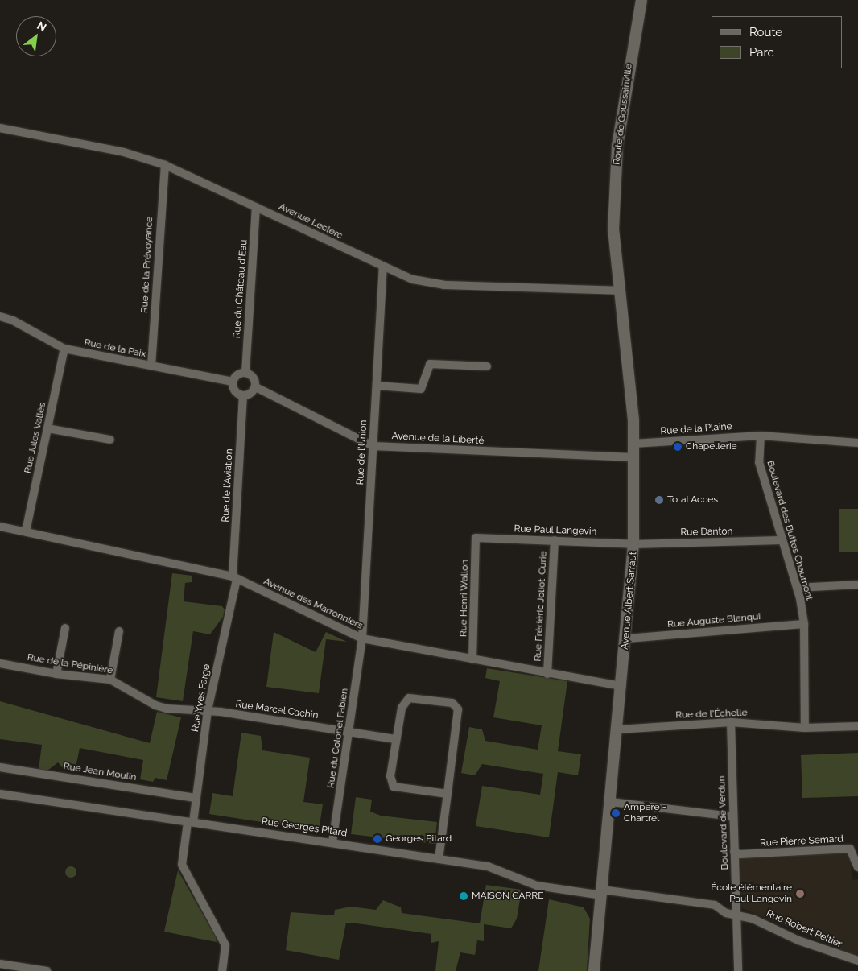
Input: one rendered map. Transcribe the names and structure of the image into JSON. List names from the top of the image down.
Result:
{
  "streets": {
    "street": [
      "Route de Goussainville",
      "Avenue Leclerc",
      "Rue de la Prévoyance",
      "Rue du Château d'Eau",
      "Rue de la Paix",
      "Rue de la Plaine",
      "Rue Jules Vallès",
      "Avenue de la Liberté",
      "Rue de l'Union",
      "Rue de l'Aviation",
      "Rue Paul Langevin",
      "Boulevard des Buttes Chaumont",
      "Rue Danton",
      "Rue Henri Wallon",
      "Avenue Albert Sarraut",
      "Avenue des Marronniers",
      "Rue Frédéric Joliot-Curie",
      "Rue Auguste Blanqui",
      "Rue de la Pépinière",
      "Rue Yves Farge",
      "Rue Marcel Cachin",
      "Rue de l'Échelle",
      "Rue du Colonel Fabien",
      "Rue Jean Moulin",
      "Boulevard de Verdun",
      "Rue Georges Pitard",
      "Rue Pierre Semard",
      "Rue Robert Peltier"
    ]
  },
  "crossings": [
    ["Route de Goussainville", "Avenue Albert Sarraut"],
    ["Avenue Leclerc", "Rue de la Prévoyance"],
    ["Avenue Leclerc", "Rue du Château d'Eau"],
    ["Avenue Leclerc", "Rue de l'Union"],
    ["Avenue Leclerc", "Avenue Albert Sarraut"],
    ["Rue de la Prévoyance", "Rue de la Paix"],
    ["Rue du Château d'Eau", "Rue de la Paix"],
    ["Rue du Château d'Eau", "Avenue de la Liberté"],
    ["Rue du Château d'Eau", "Rue de l'Aviation"],
    ["Rue de la Paix", "Rue Jules Vallès"],
    ["Rue de la Paix", "Avenue de la Liberté"],
    ["Rue de la Paix", "Rue de l'Aviation"],
    ["Rue de la Plaine", "Boulevard des Buttes Chaumont"],
    ["Rue de la Plaine", "Avenue Albert Sarraut"],
    ["Rue Jules Vallès", "Avenue des Marronniers"],
    ["Avenue de la Liberté", "Rue de l'Union"],
    ["Avenue de la Liberté", "Rue de l'Aviation"],
    ["Avenue de la Liberté", "Avenue Albert Sarraut"],
    ["Rue de l'Union", "Avenue des Marronniers"],
    ["Rue de l'Union", "Rue du Colonel Fabien"],
    ["Rue de l'Aviation", "Avenue des Marronniers"],
    ["Rue de l'Aviation", "Rue Yves Farge"],
    ["Rue Paul Langevin", "Rue Danton"],
    ["Rue Paul Langevin", "Rue Henri Wallon"],
    ["Rue Paul Langevin", "Avenue Albert Sarraut"],
    ["Rue Paul Langevin", "Rue Frédéric Joliot-Curie"],
    ["Boulevard des Buttes Chaumont", "Rue Danton"],
    ["Boulevard des Buttes Chaumont", "Rue Auguste Blanqui"],
    ["Boulevard des Buttes Chaumont", "Rue de l'Échelle"],
    ["Rue Danton", "Avenue Albert Sarraut"],
    ["Rue Henri Wallon", "Avenue des Marronniers"],
    ["Avenue Albert Sarraut", "Avenue des Marronniers"],
    ["Avenue Albert Sarraut", "Rue Auguste Blanqui"],
    ["Avenue Albert Sarraut", "Rue de l'Échelle"],
    ["Avenue Albert Sarraut", "Rue Georges Pitard"],
    ["Avenue Albert Sarraut", "Rue Robert Peltier"],
    ["Avenue des Marronniers", "Rue Frédéric Joliot-Curie"],
    ["Avenue des Marronniers", "Rue Yves Farge"],
    ["Avenue des Marronniers", "Rue du Colonel Fabien"],
    ["Rue de la Pépinière", "Rue Marcel Cachin"],
    ["Rue Yves Farge", "Rue Marcel Cachin"],
    ["Rue Yves Farge", "Rue Jean Moulin"],
    ["Rue Yves Farge", "Rue Georges Pitard"],
    ["Rue Marcel Cachin", "Rue du Colonel Fabien"],
    ["Rue de l'Échelle", "Boulevard de Verdun"],
    ["Rue du Colonel Fabien", "Rue Georges Pitard"],
    ["Boulevard de Verdun", "Rue Pierre Semard"],
    ["Boulevard de Verdun", "Rue Robert Peltier"],
    ["Rue Georges Pitard", "Rue Robert Peltier"]
  ],
  "places": [
    "Chapellerie",
    "Total Acces",
    "Ampère - Chartrel",
    "Georges Pitard",
    "École élémentaire Paul Langevin",
    "MAISON CARRE"
  ],
  "legend": ["Route", "Parc"],
  "north": "top right"
}
